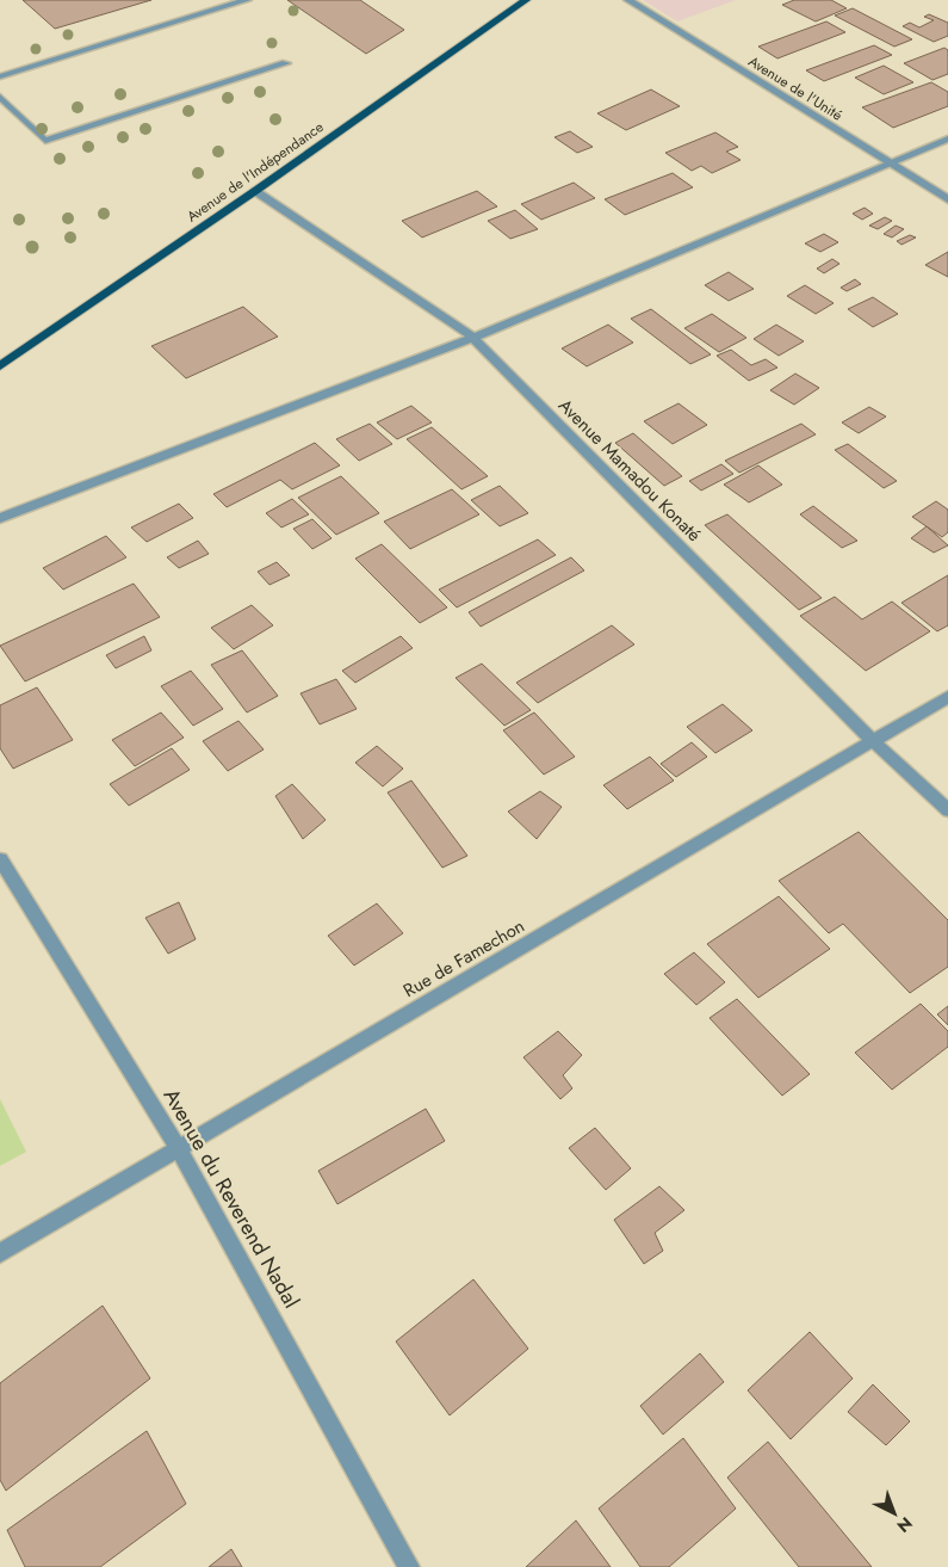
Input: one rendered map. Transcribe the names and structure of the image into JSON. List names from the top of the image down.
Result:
{
  "streets": {
    "highway": ["Avenue de l'Indépendance"],
    "street": [
      "Avenue de l'Unité",
      "Avenue Mamadou Konaté",
      "Rue de Famechon",
      "Avenue du Reverend Nadal"
    ]
  },
  "crossings": [
    ["Avenue de l'Indépendance", "Avenue Mamadou Konaté"],
    ["Avenue Mamadou Konaté", "Rue de Famechon"],
    ["Rue de Famechon", "Avenue du Reverend Nadal"]
  ],
  "north": "bottom right"
}
